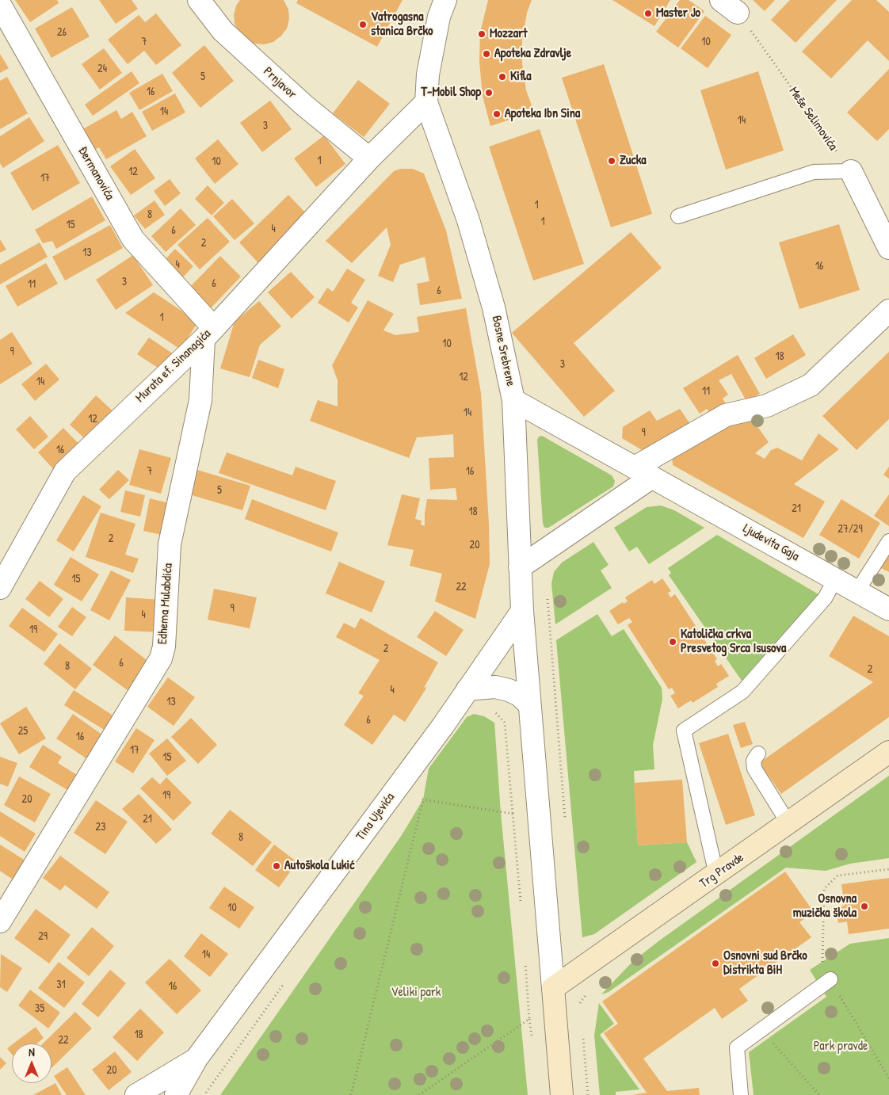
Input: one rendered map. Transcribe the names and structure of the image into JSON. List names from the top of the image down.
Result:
{
  "streets": {
    "main road": ["Trg Pravde"],
    "street": [
      "Prnjavor",
      "Đermanovića",
      "Bosne Srebrene",
      "Murata ef. Sinanagića",
      "Ljudevita Gaja",
      "Edhema Mulabdića",
      "Tina Ujevića"
    ],
    "path": ["Meše Selimovića"]
  },
  "crossings": [
    ["Prnjavor", "Murata ef. Sinanagića"],
    ["Đermanovića", "Murata ef. Sinanagića"],
    ["Đermanovića", "Edhema Mulabdića"],
    ["Bosne Srebrene", "Ljudevita Gaja"],
    ["Bosne Srebrene", "Tina Ujevića"],
    ["Murata ef. Sinanagića", "Edhema Mulabdića"]
  ],
  "parks": ["Veliki park", "Park pravde"],
  "places": [
    "Master Jo",
    "Vatrogasna stanica Brčko",
    "Mozzart",
    "Apoteka Zdravlje",
    "Kifla",
    "T-Mobil Shop",
    "Apoteka Ibn Sina",
    "Zucka",
    "Katolička crkva Presvetog Srca Isusova",
    "Autoškola Lukić",
    "Osnovna muzička škola",
    "Osnovni sud Brčko Distrikta BiH"
  ],
  "house_numbers": [
    "26",
    "7",
    "10",
    "24",
    "5",
    "16",
    "14",
    "14",
    "3",
    "1",
    "10",
    "12",
    "17",
    "1",
    "8",
    "1",
    "15",
    "4",
    "6",
    "2",
    "13",
    "4",
    "16",
    "3",
    "6",
    "11",
    "6",
    "1",
    "10",
    "9",
    "18",
    "3",
    "12",
    "14",
    "11",
    "14",
    "12",
    "9",
    "16",
    "7",
    "16",
    "5",
    "21",
    "18",
    "27/29",
    "2",
    "20",
    "15",
    "22",
    "9",
    "4",
    "19",
    "2",
    "6",
    "8",
    "2",
    "4",
    "13",
    "6",
    "25",
    "16",
    "17",
    "15",
    "19",
    "20",
    "21",
    "23",
    "8",
    "10",
    "29",
    "14",
    "31",
    "16",
    "35",
    "18",
    "22",
    "20"
  ],
  "north": "top"
}
